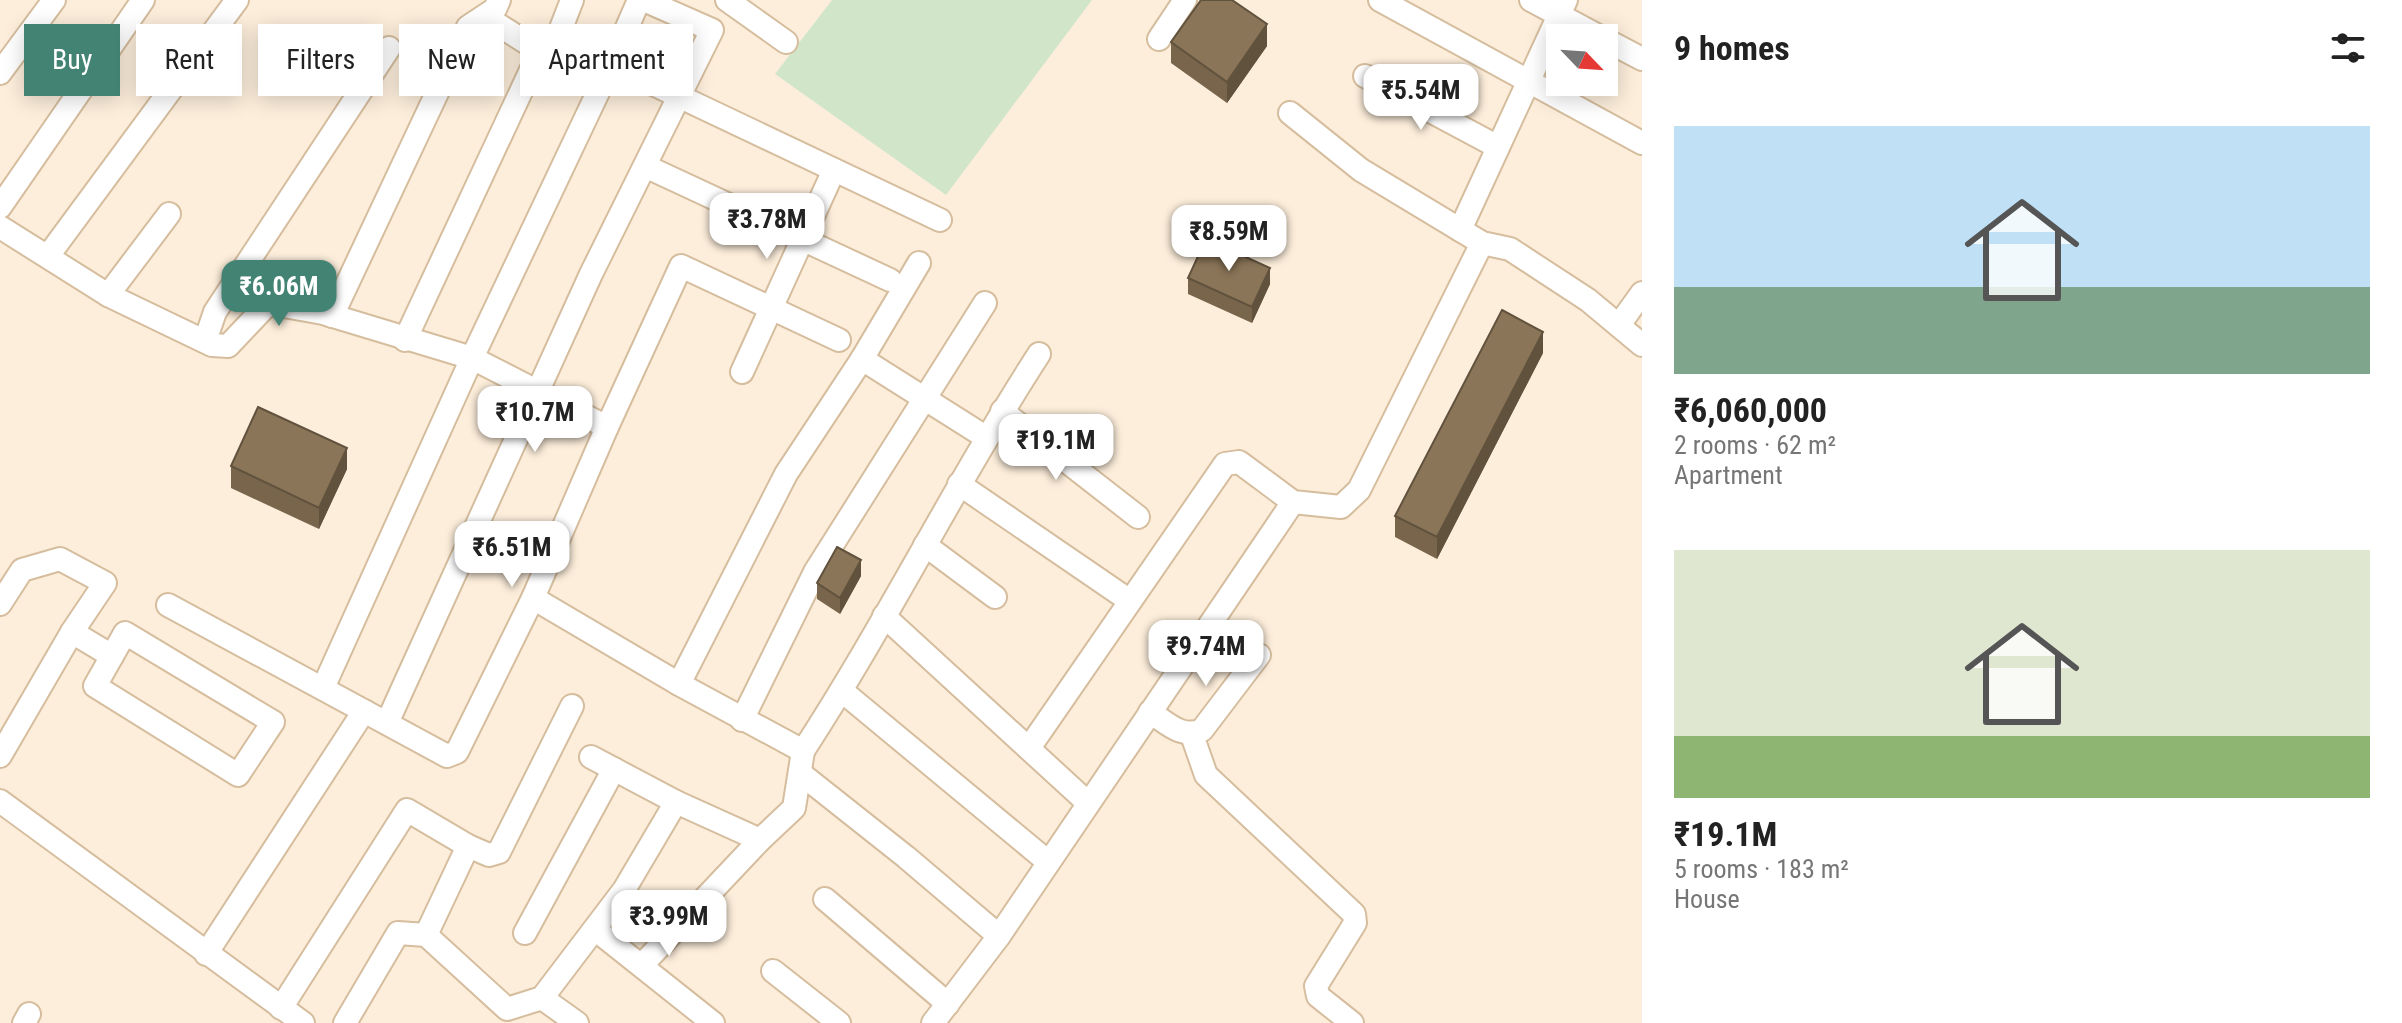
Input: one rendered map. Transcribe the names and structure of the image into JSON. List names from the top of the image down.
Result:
{
  "north": "bottom right",
  "page": {
    "heading": "9 homes",
    "chip": [
      "Buy",
      "Rent",
      "Filters",
      "New",
      "Apartment"
    ],
    "price": [
      "₹5.54M",
      "₹3.78M",
      "₹8.59M",
      "₹6.06M",
      "₹10.7M",
      "₹19.1M",
      "₹6.51M",
      "₹9.74M",
      "₹3.99M"
    ],
    "list": [
      {
        "name": "₹6,060,000",
        "note": "2 rooms · 62 m² · Apartment"
      },
      {
        "name": "₹19.1M",
        "note": "5 rooms · 183 m² · House"
      }
    ]
  }
}
